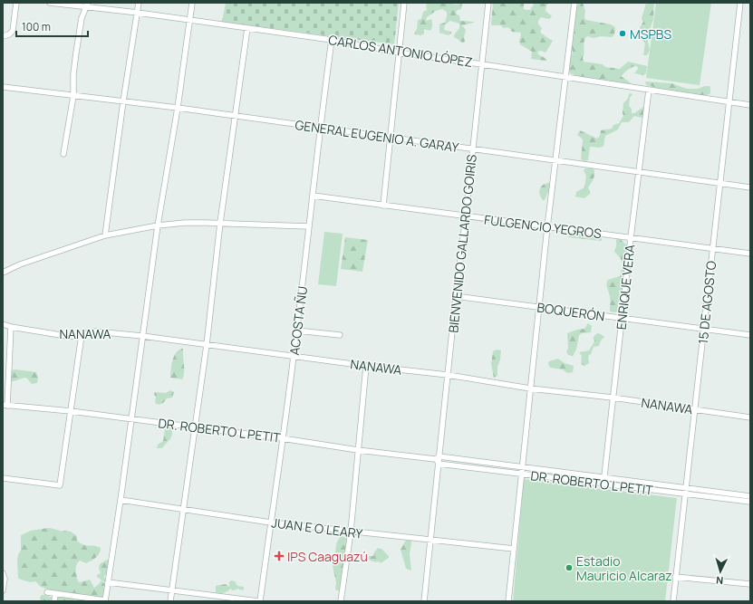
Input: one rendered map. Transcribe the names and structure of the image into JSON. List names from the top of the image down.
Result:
{
  "streets": {
    "street": [
      "CARLOS ANTONIO LÓPEZ",
      "GENERAL EUGENIO A. GARAY",
      "FULGENCIO YEGROS",
      "BIENVENIDO GALLARDO GOIRIS",
      "ENRIQUE VERA",
      "15 DE AGOSTO",
      "BOQUERÓN",
      "ACOSTA ÑU",
      "NANAWA",
      "DR. ROBERTO L PETIT",
      "JUAN E O LEARY"
    ]
  },
  "crossings": [
    ["CARLOS ANTONIO LÓPEZ", "BIENVENIDO GALLARDO GOIRIS"],
    ["CARLOS ANTONIO LÓPEZ", "ENRIQUE VERA"],
    ["CARLOS ANTONIO LÓPEZ", "15 DE AGOSTO"],
    ["CARLOS ANTONIO LÓPEZ", "ACOSTA ÑU"],
    ["GENERAL EUGENIO A. GARAY", "BIENVENIDO GALLARDO GOIRIS"],
    ["GENERAL EUGENIO A. GARAY", "ENRIQUE VERA"],
    ["GENERAL EUGENIO A. GARAY", "15 DE AGOSTO"],
    ["GENERAL EUGENIO A. GARAY", "ACOSTA ÑU"],
    ["FULGENCIO YEGROS", "BIENVENIDO GALLARDO GOIRIS"],
    ["FULGENCIO YEGROS", "ENRIQUE VERA"],
    ["FULGENCIO YEGROS", "15 DE AGOSTO"],
    ["FULGENCIO YEGROS", "ACOSTA ÑU"],
    ["BIENVENIDO GALLARDO GOIRIS", "BOQUERÓN"],
    ["BIENVENIDO GALLARDO GOIRIS", "NANAWA"],
    ["BIENVENIDO GALLARDO GOIRIS", "DR. ROBERTO L PETIT"],
    ["BIENVENIDO GALLARDO GOIRIS", "JUAN E O LEARY"],
    ["ENRIQUE VERA", "BOQUERÓN"],
    ["ENRIQUE VERA", "NANAWA"],
    ["ENRIQUE VERA", "DR. ROBERTO L PETIT"],
    ["15 DE AGOSTO", "BOQUERÓN"],
    ["15 DE AGOSTO", "NANAWA"],
    ["15 DE AGOSTO", "DR. ROBERTO L PETIT"],
    ["ACOSTA ÑU", "NANAWA"],
    ["ACOSTA ÑU", "DR. ROBERTO L PETIT"],
    ["ACOSTA ÑU", "JUAN E O LEARY"]
  ],
  "places": {
    "other": ["MSPBS", "Estadio Mauricio Alcaraz"],
    "health": ["IPS Caaguazú"]
  },
  "scale_bar": "100 m",
  "north": "bottom"
}
